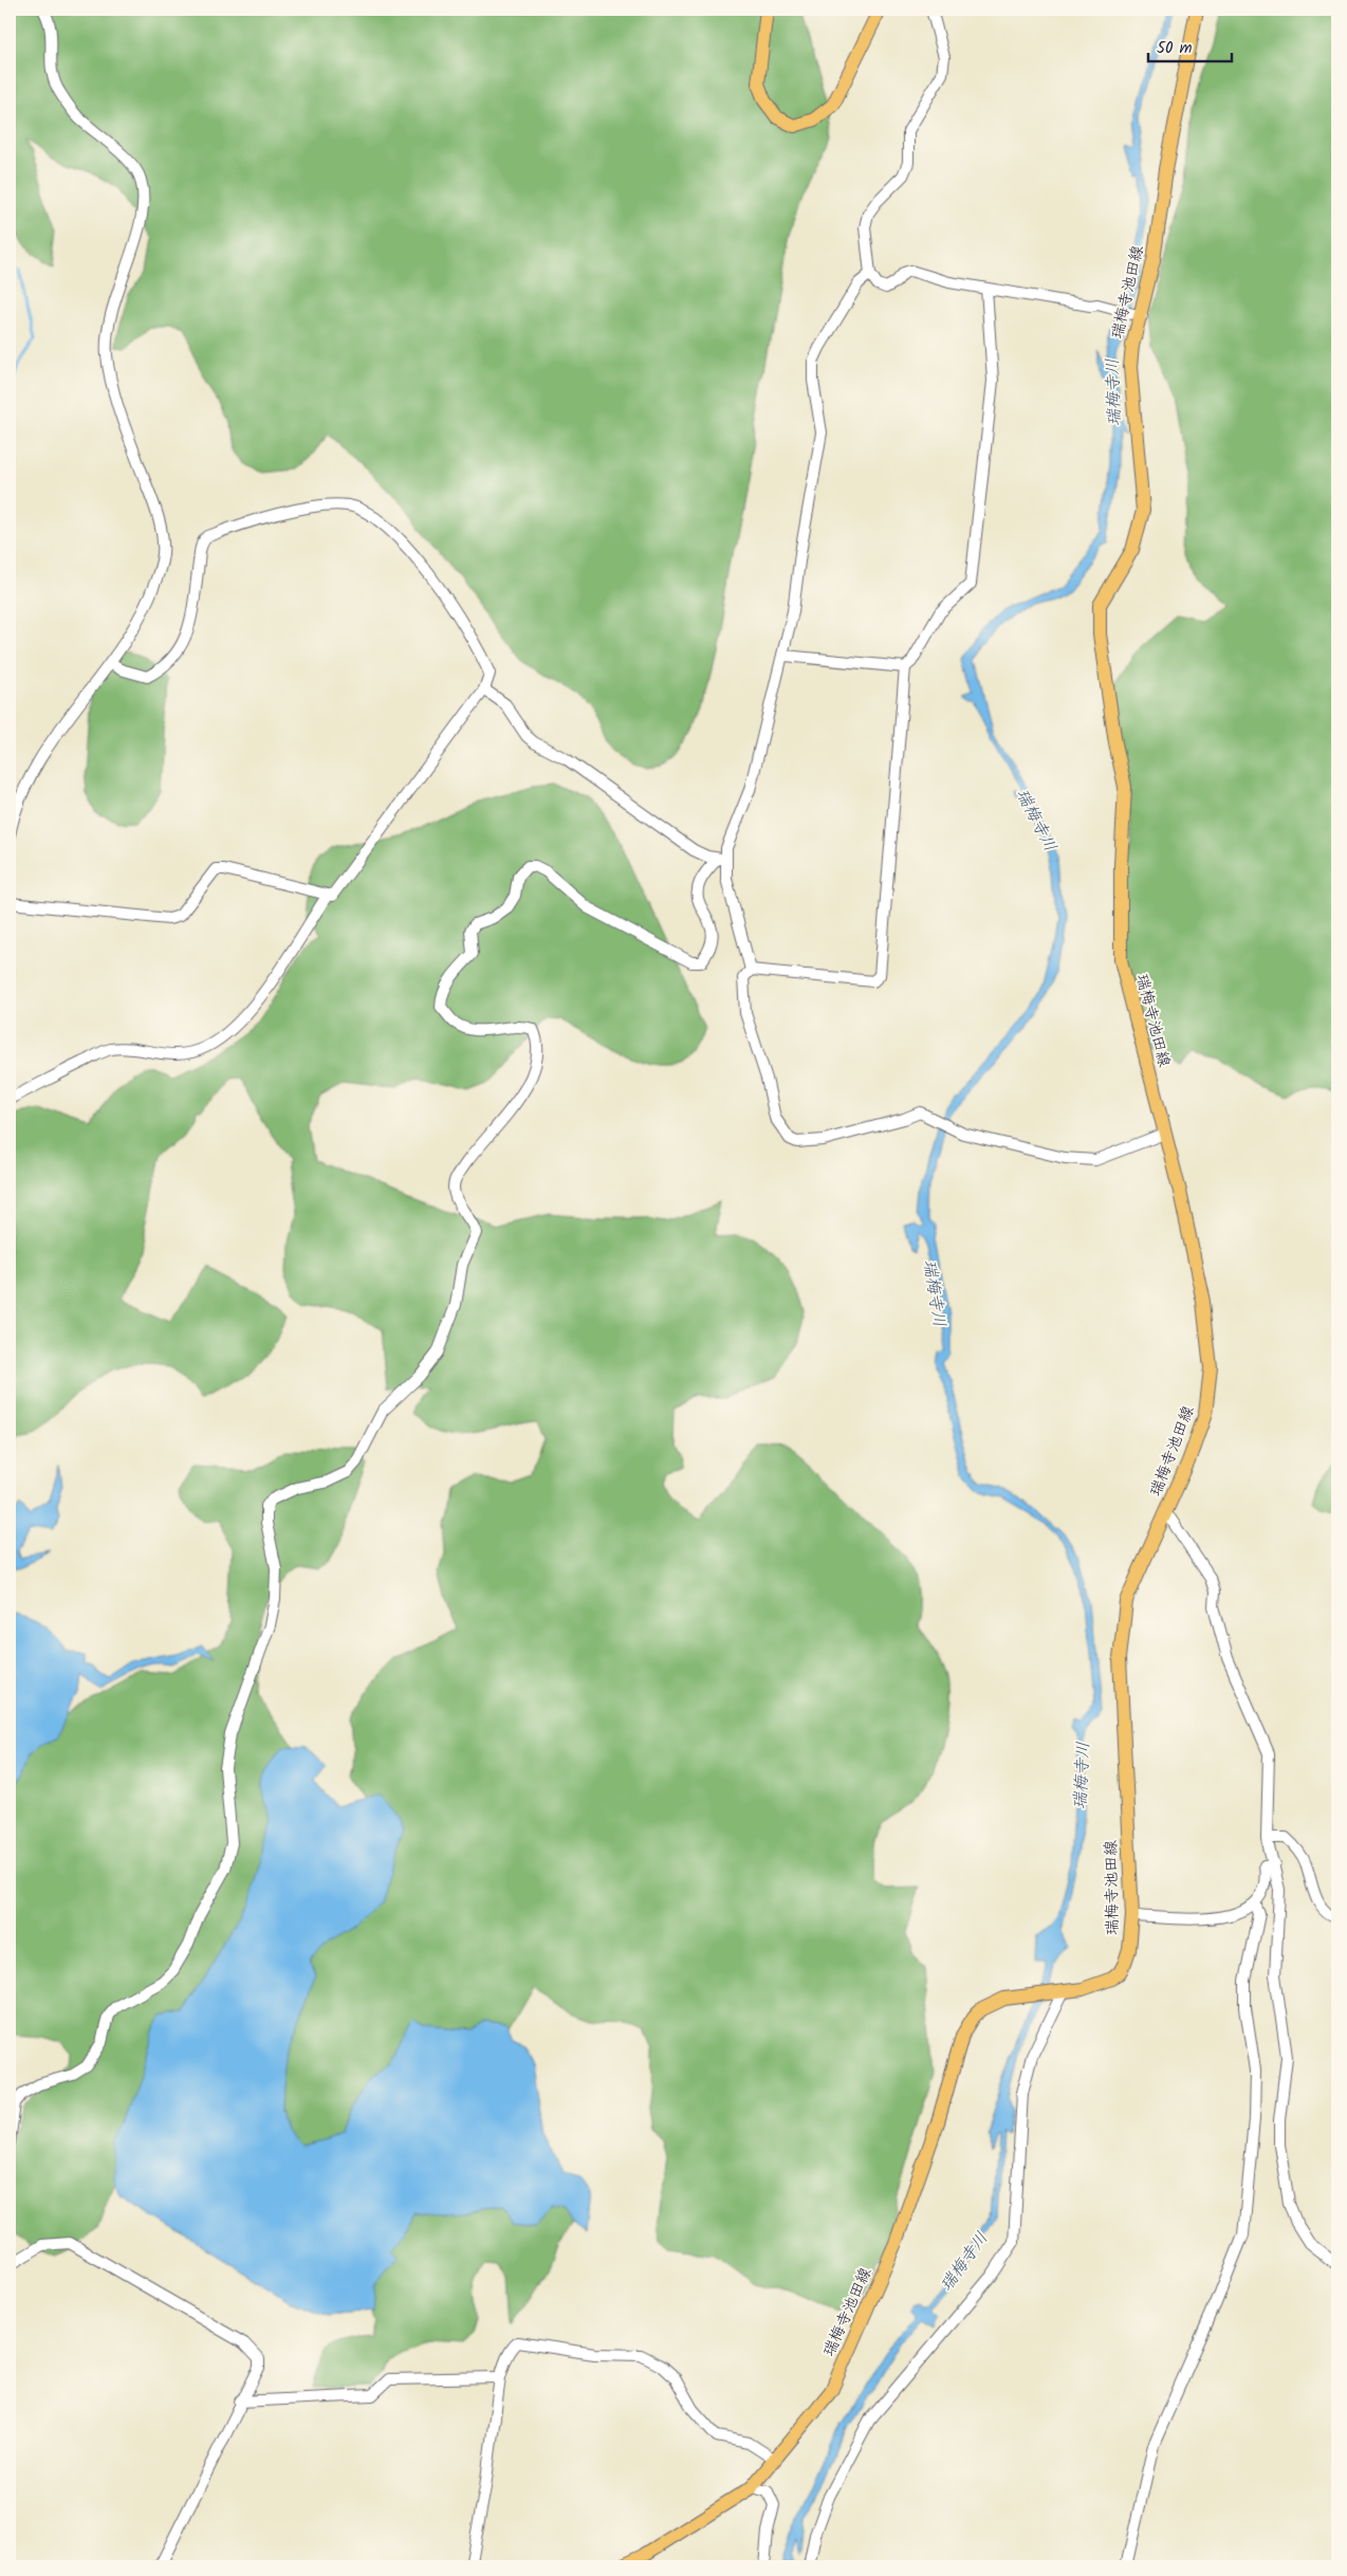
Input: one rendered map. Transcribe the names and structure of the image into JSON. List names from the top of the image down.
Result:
{
  "streets": {
    "main road": ["瑞梅寺池田線"]
  },
  "water": ["瑞梅寺川"],
  "scale_bar": "50 m"
}
